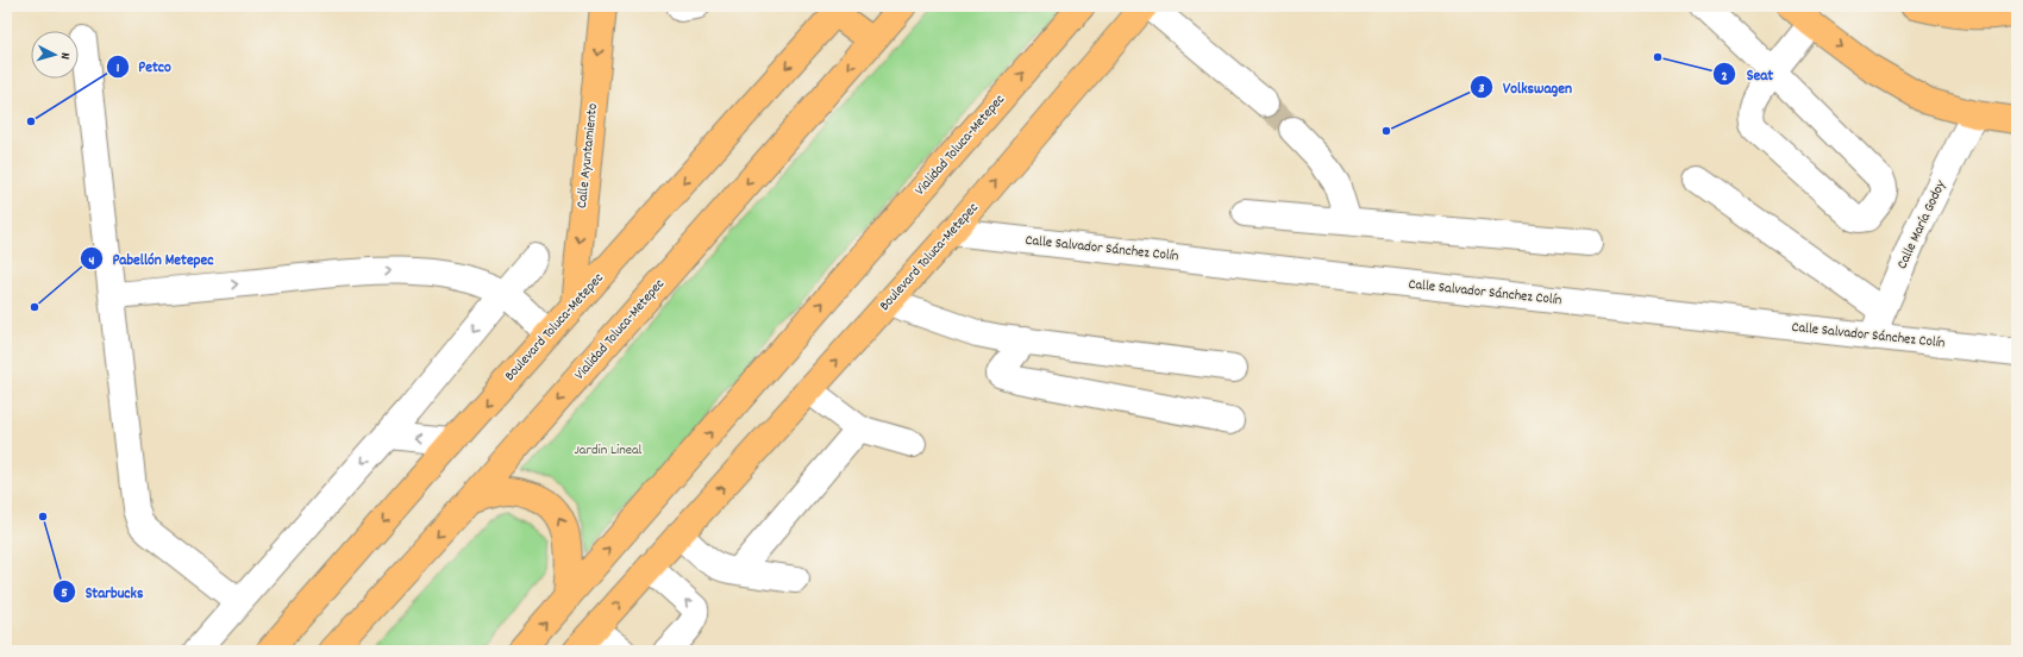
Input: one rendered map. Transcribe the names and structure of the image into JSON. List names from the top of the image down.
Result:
{
  "streets": {
    "main road": ["Vialidad Toluca-Metepec", "Calle Ayuntamiento", "Boulevard Toluca-Metepec"],
    "street": ["Calle María Godoy", "Calle Salvador Sánchez Colín"]
  },
  "crossings": [
    ["Calle Ayuntamiento", "Boulevard Toluca-Metepec"],
    ["Calle María Godoy", "Calle Salvador Sánchez Colín"],
    ["Calle Salvador Sánchez Colín", "Boulevard Toluca-Metepec"]
  ],
  "one_way": ["Calle Ayuntamiento"],
  "parks": ["Jardin Lineal"],
  "places": [
    "Seat",
    "Petco",
    "Volkswagen",
    "Pabellón Metepec",
    "Starbucks"
  ],
  "north": "right"
}
